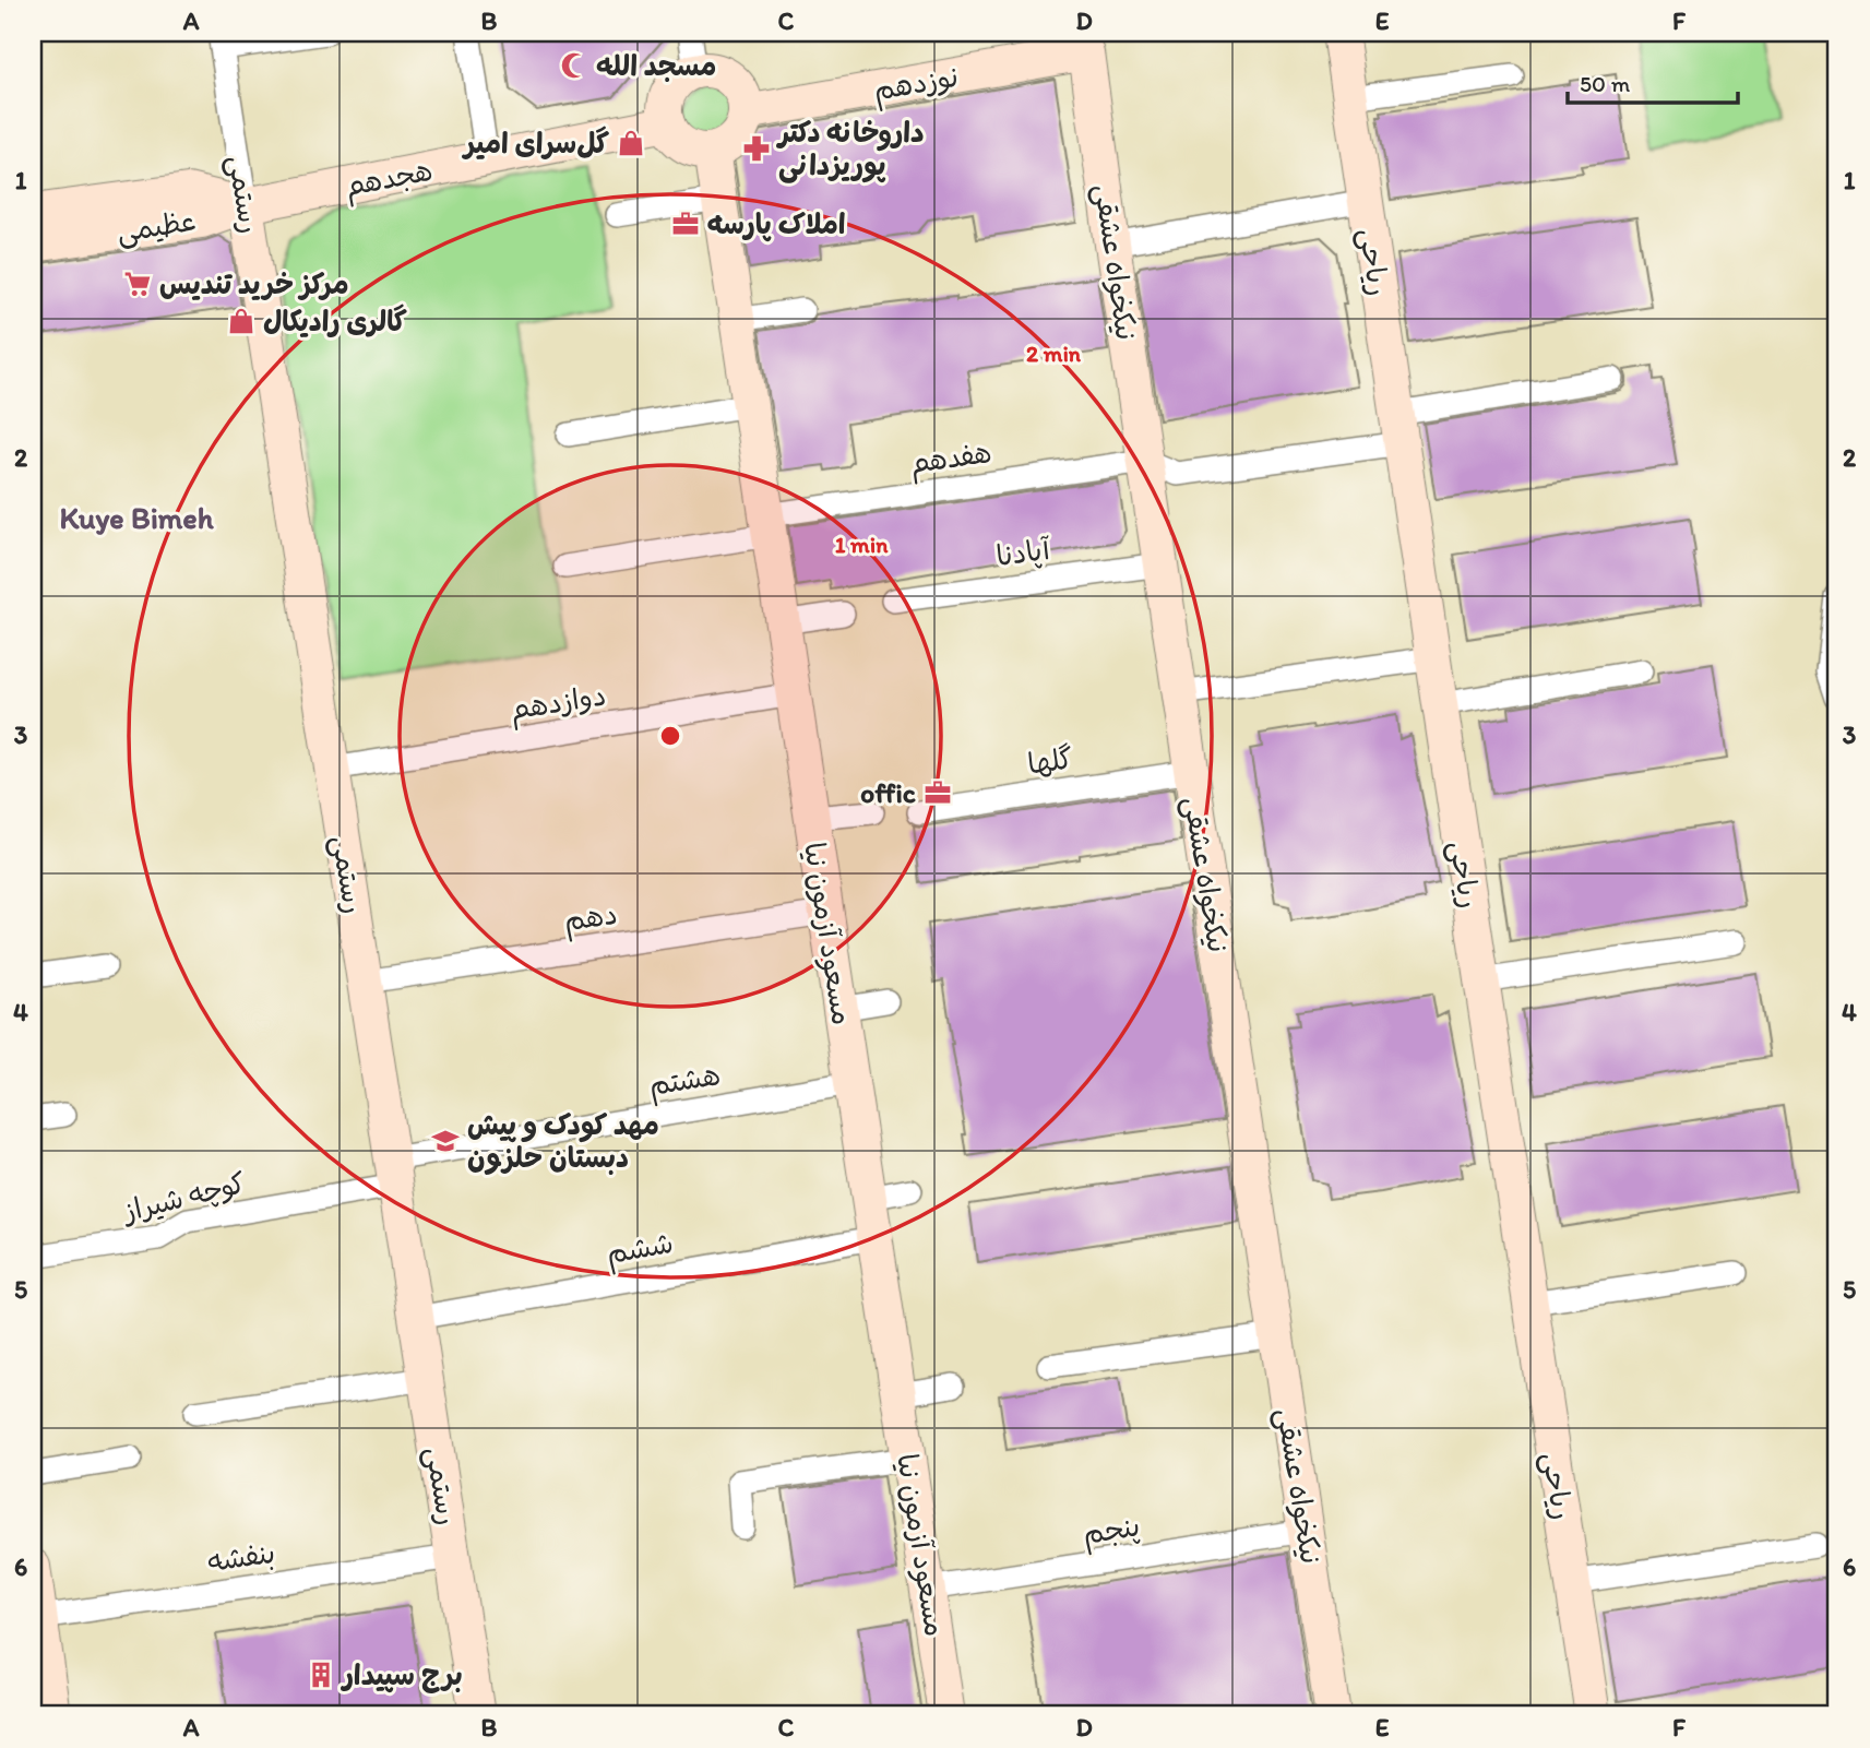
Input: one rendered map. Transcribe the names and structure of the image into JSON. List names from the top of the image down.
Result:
{
  "streets": {
    "street": [
      "نوزدهم",
      "هجدهم",
      "رستمی",
      "عظیمی",
      "نیکخواه عشقی",
      "ریاحی",
      "هفدهم",
      "آپادنا",
      "دوازدهم",
      "گلها",
      "دهم",
      "مسعود آزمون نیا",
      "هشتم",
      "کوچه شیراز",
      "ششم",
      "پنجم",
      "بنفشه"
    ]
  },
  "crossings": [
    ["نوزدهم", "هجدهم"],
    ["نوزدهم", "نیکخواه عشقی"],
    ["نوزدهم", "مسعود آزمون نیا"],
    ["هجدهم", "رستمی"],
    ["هجدهم", "عظیمی"],
    ["هجدهم", "مسعود آزمون نیا"],
    ["رستمی", "عظیمی"],
    ["رستمی", "دوازدهم"],
    ["رستمی", "دهم"],
    ["رستمی", "هشتم"],
    ["رستمی", "کوچه شیراز"],
    ["رستمی", "ششم"],
    ["رستمی", "بنفشه"],
    ["نیکخواه عشقی", "هفدهم"],
    ["نیکخواه عشقی", "آپادنا"],
    ["نیکخواه عشقی", "گلها"],
    ["نیکخواه عشقی", "پنجم"],
    ["هفدهم", "مسعود آزمون نیا"],
    ["دوازدهم", "مسعود آزمون نیا"],
    ["دهم", "مسعود آزمون نیا"],
    ["مسعود آزمون نیا", "هشتم"],
    ["مسعود آزمون نیا", "ششم"],
    ["مسعود آزمون نیا", "پنجم"],
    ["هشتم", "کوچه شیراز"]
  ],
  "districts": ["Kuye Bimeh"],
  "places": {
    "mosque": ["مسجد الله"],
    "shop": ["گل‌سرای امیر", "گالری رادیکال"],
    "pharmacy": ["داروخانه دکتر پوریزدانی"],
    "office": ["املاک پارسه", "offic"],
    "supermarket": ["مرکز خرید تندیس"],
    "school or university": ["مهد کودک و پیش دبستان حلزون"],
    "building": ["برج سپیدار"]
  },
  "scale_bar": "50 m",
  "grid": {
    "columns": [
      "A",
      "B",
      "C",
      "D",
      "E",
      "F"
    ],
    "rows": [
      "1",
      "2",
      "3",
      "4",
      "5",
      "6"
    ]
  },
  "rings": ["2 min", "1 min"]
}
